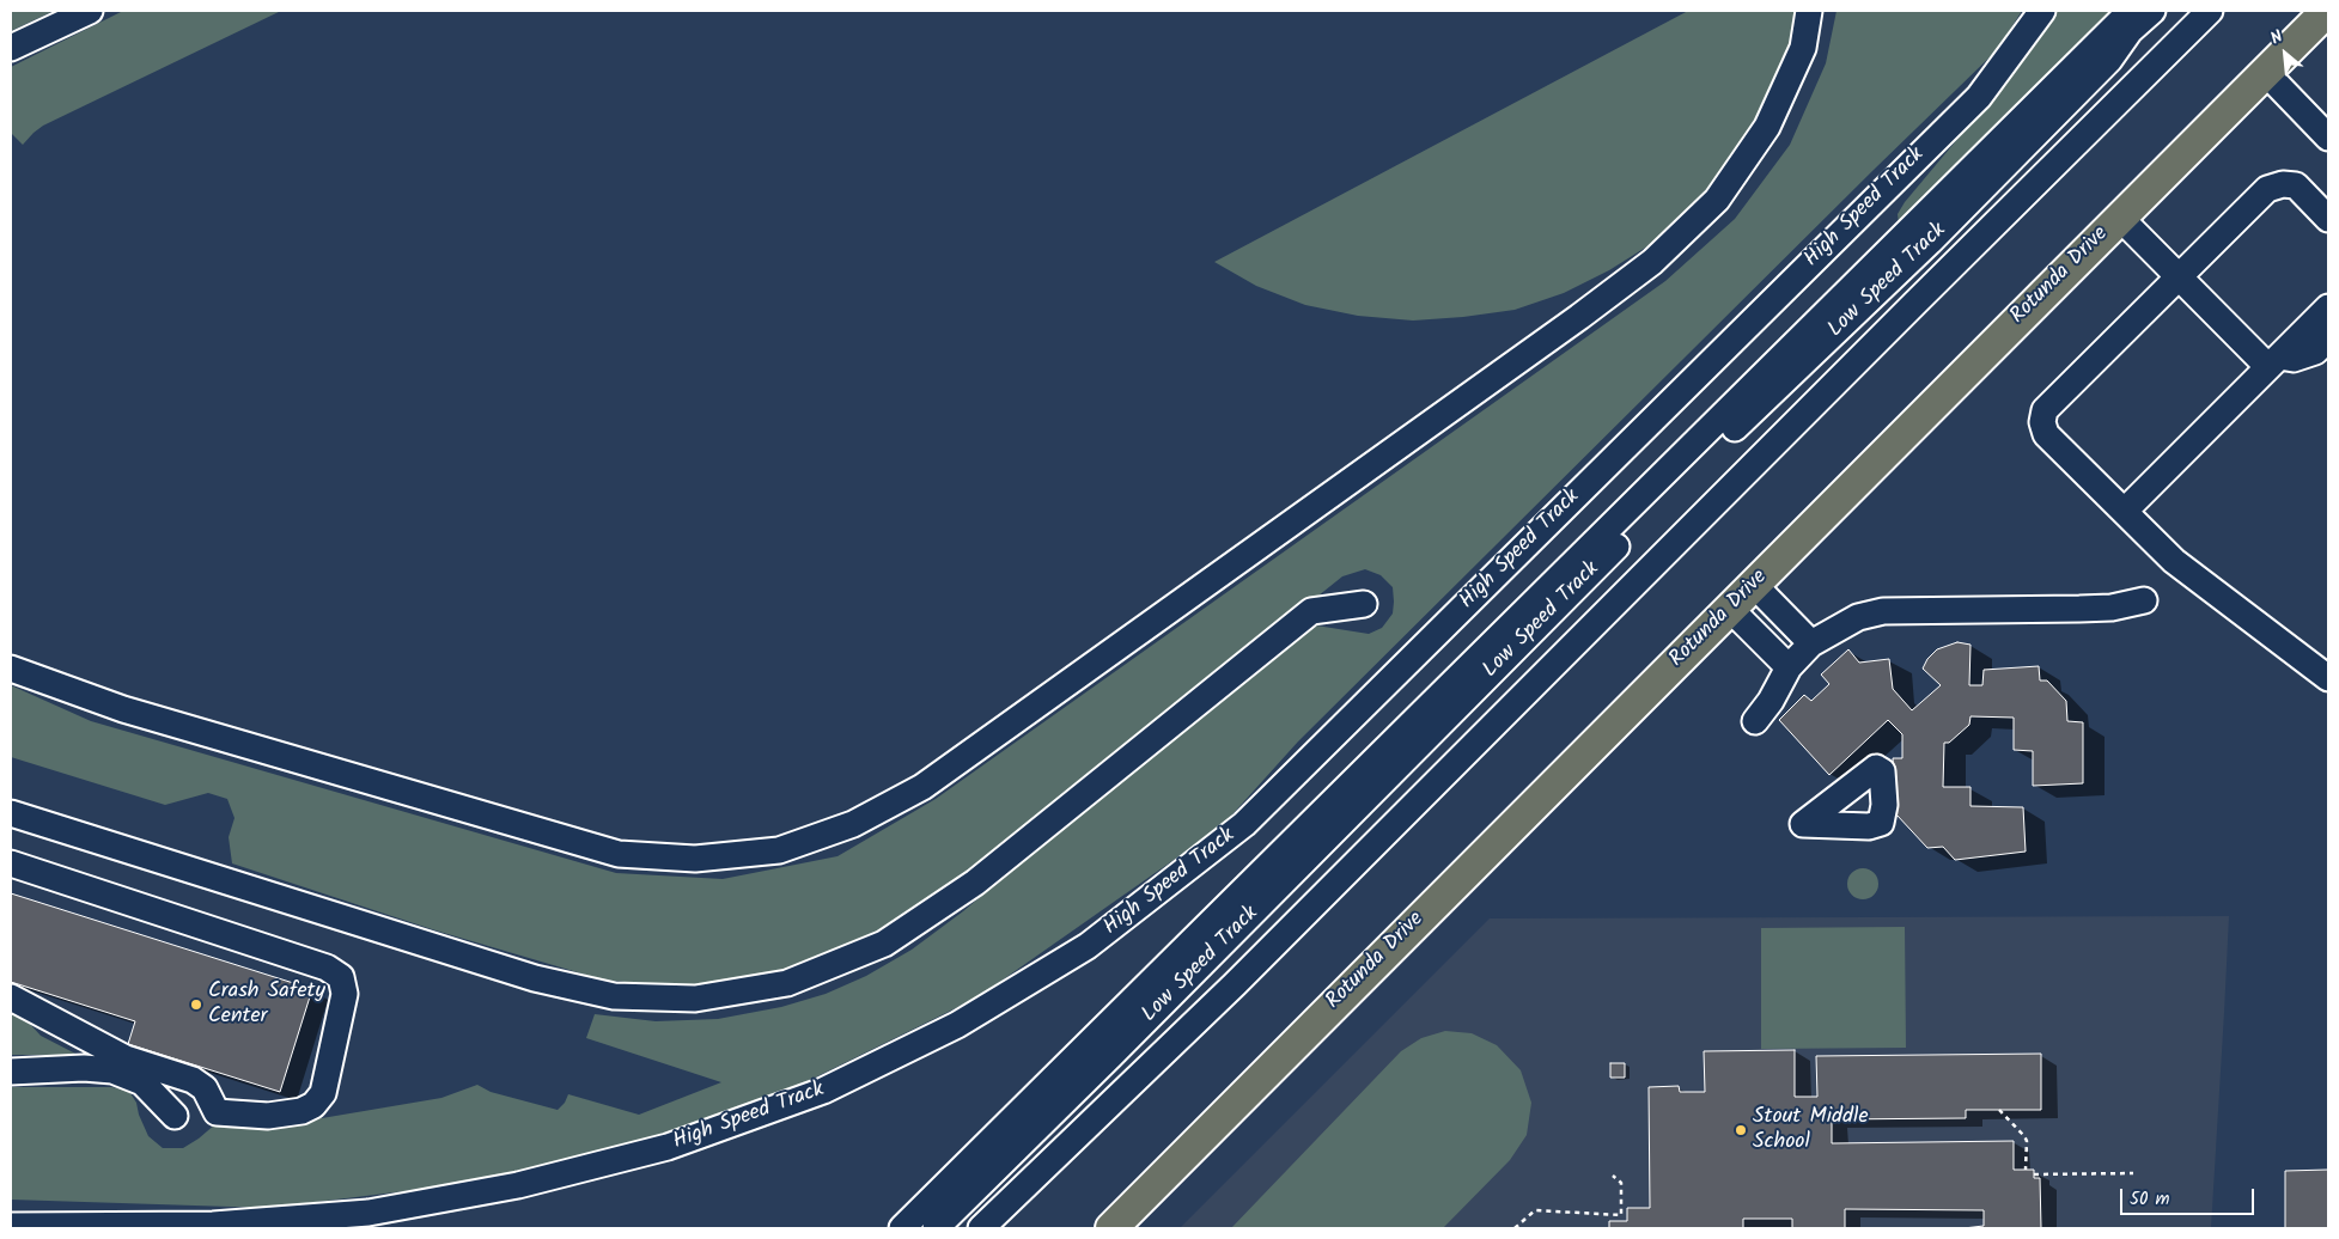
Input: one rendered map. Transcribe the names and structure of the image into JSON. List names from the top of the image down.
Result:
{
  "streets": {
    "main road": ["Rotunda Drive"],
    "street": ["High Speed Track", "Low Speed Track"]
  },
  "places": ["Crash Safety Center", "Stout Middle School"],
  "scale_bar": "50 m",
  "north": "top left"
}
